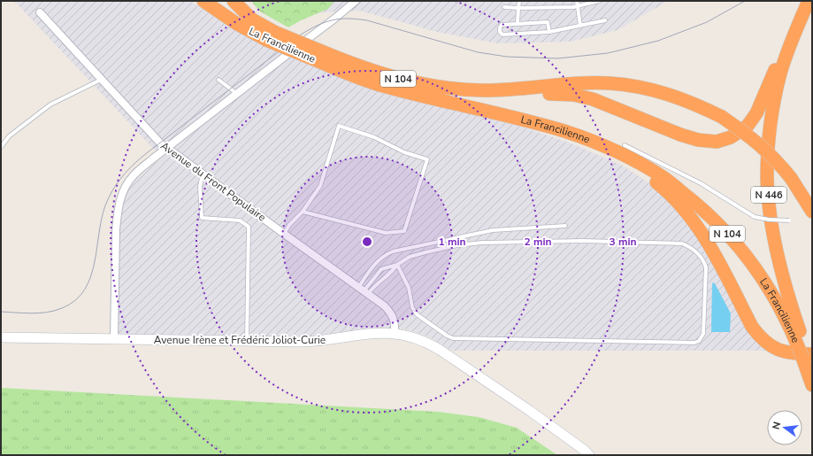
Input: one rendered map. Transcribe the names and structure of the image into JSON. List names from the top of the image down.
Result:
{
  "streets": {
    "highway": ["La Francilienne", "N 104", "N 446"],
    "main road": ["Avenue Irène et Frédéric Joliot-Curie"],
    "street": ["Avenue du Front Populaire"]
  },
  "crossings": [
    ["La Francilienne", "N 446"],
    ["Avenue du Front Populaire", "Avenue Irène et Frédéric Joliot-Curie"]
  ],
  "north": "left",
  "rings": ["1 min", "2 min", "3 min"]
}
